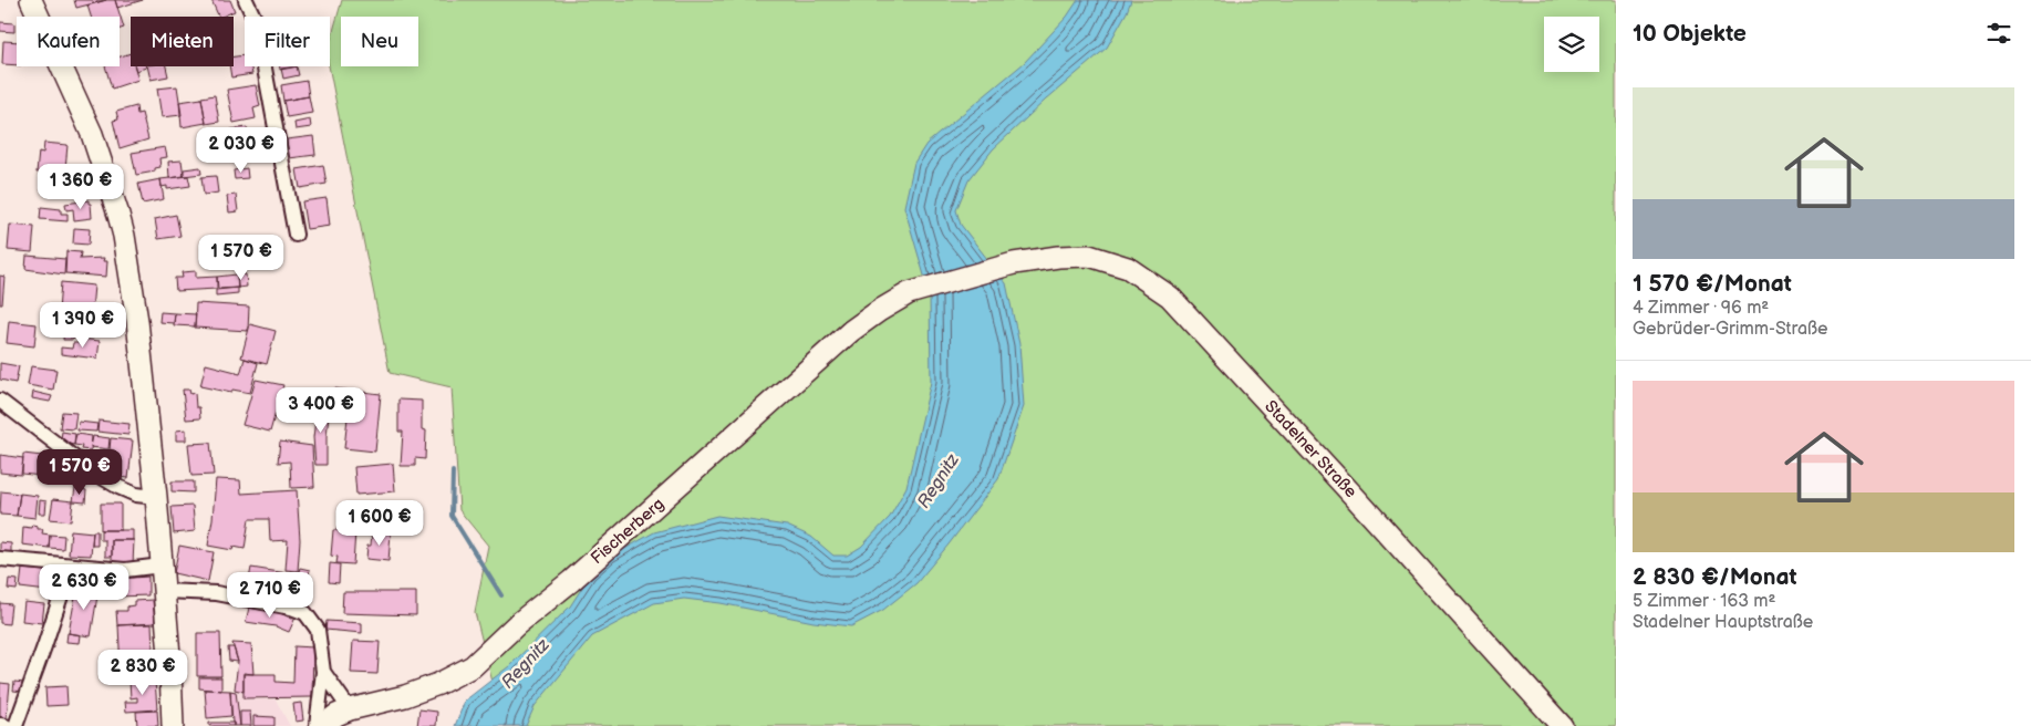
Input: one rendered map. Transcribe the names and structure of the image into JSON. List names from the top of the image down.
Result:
{
  "streets": {
    "main road": ["Stadelner Straße", "Fischerberg"]
  },
  "crossings": [
    ["Stadelner Straße", "Fischerberg"]
  ],
  "water": ["Regnitz"],
  "page": {
    "heading": "10 Objekte",
    "chip": [
      "Kaufen",
      "Mieten",
      "Filter",
      "Neu"
    ],
    "list": [
      {
        "name": "1 570 €/Monat",
        "note": "4 Zimmer · 96 m² · Gebrüder-Grimm-Straße"
      },
      {
        "name": "2 830 €/Monat",
        "note": "5 Zimmer · 163 m² · Stadelner Hauptstraße"
      }
    ],
    "price": [
      "2 030 €",
      "1 360 €",
      "1 570 €",
      "1 390 €",
      "3 400 €",
      "1 570 €",
      "1 600 €",
      "2 630 €",
      "2 710 €",
      "2 830 €"
    ]
  }
}
